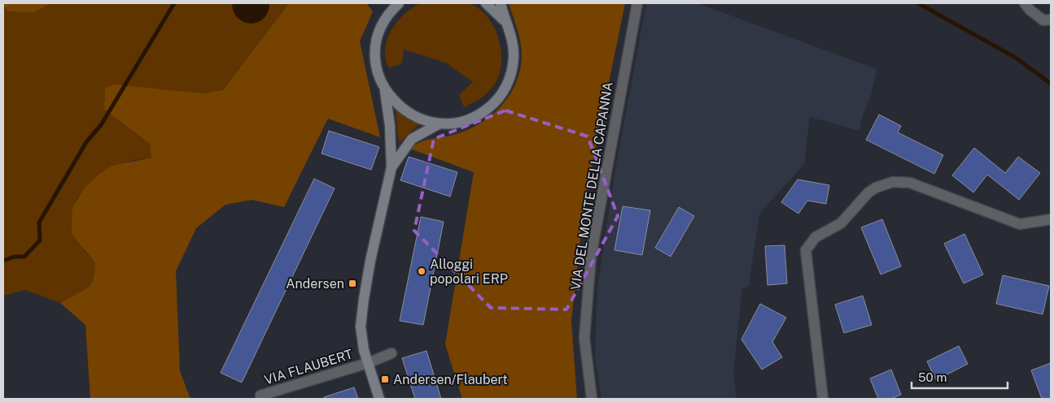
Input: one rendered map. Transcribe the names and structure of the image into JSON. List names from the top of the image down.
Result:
{
  "streets": {
    "street": ["VIA DEL MONTE DELLA CAPANNA", "VIA FLAUBERT"]
  },
  "places": {
    "other": ["Alloggi popolari ERP"],
    "transit": ["Andersen", "Andersen/Flaubert"]
  },
  "scale_bar": "50 m"
}
